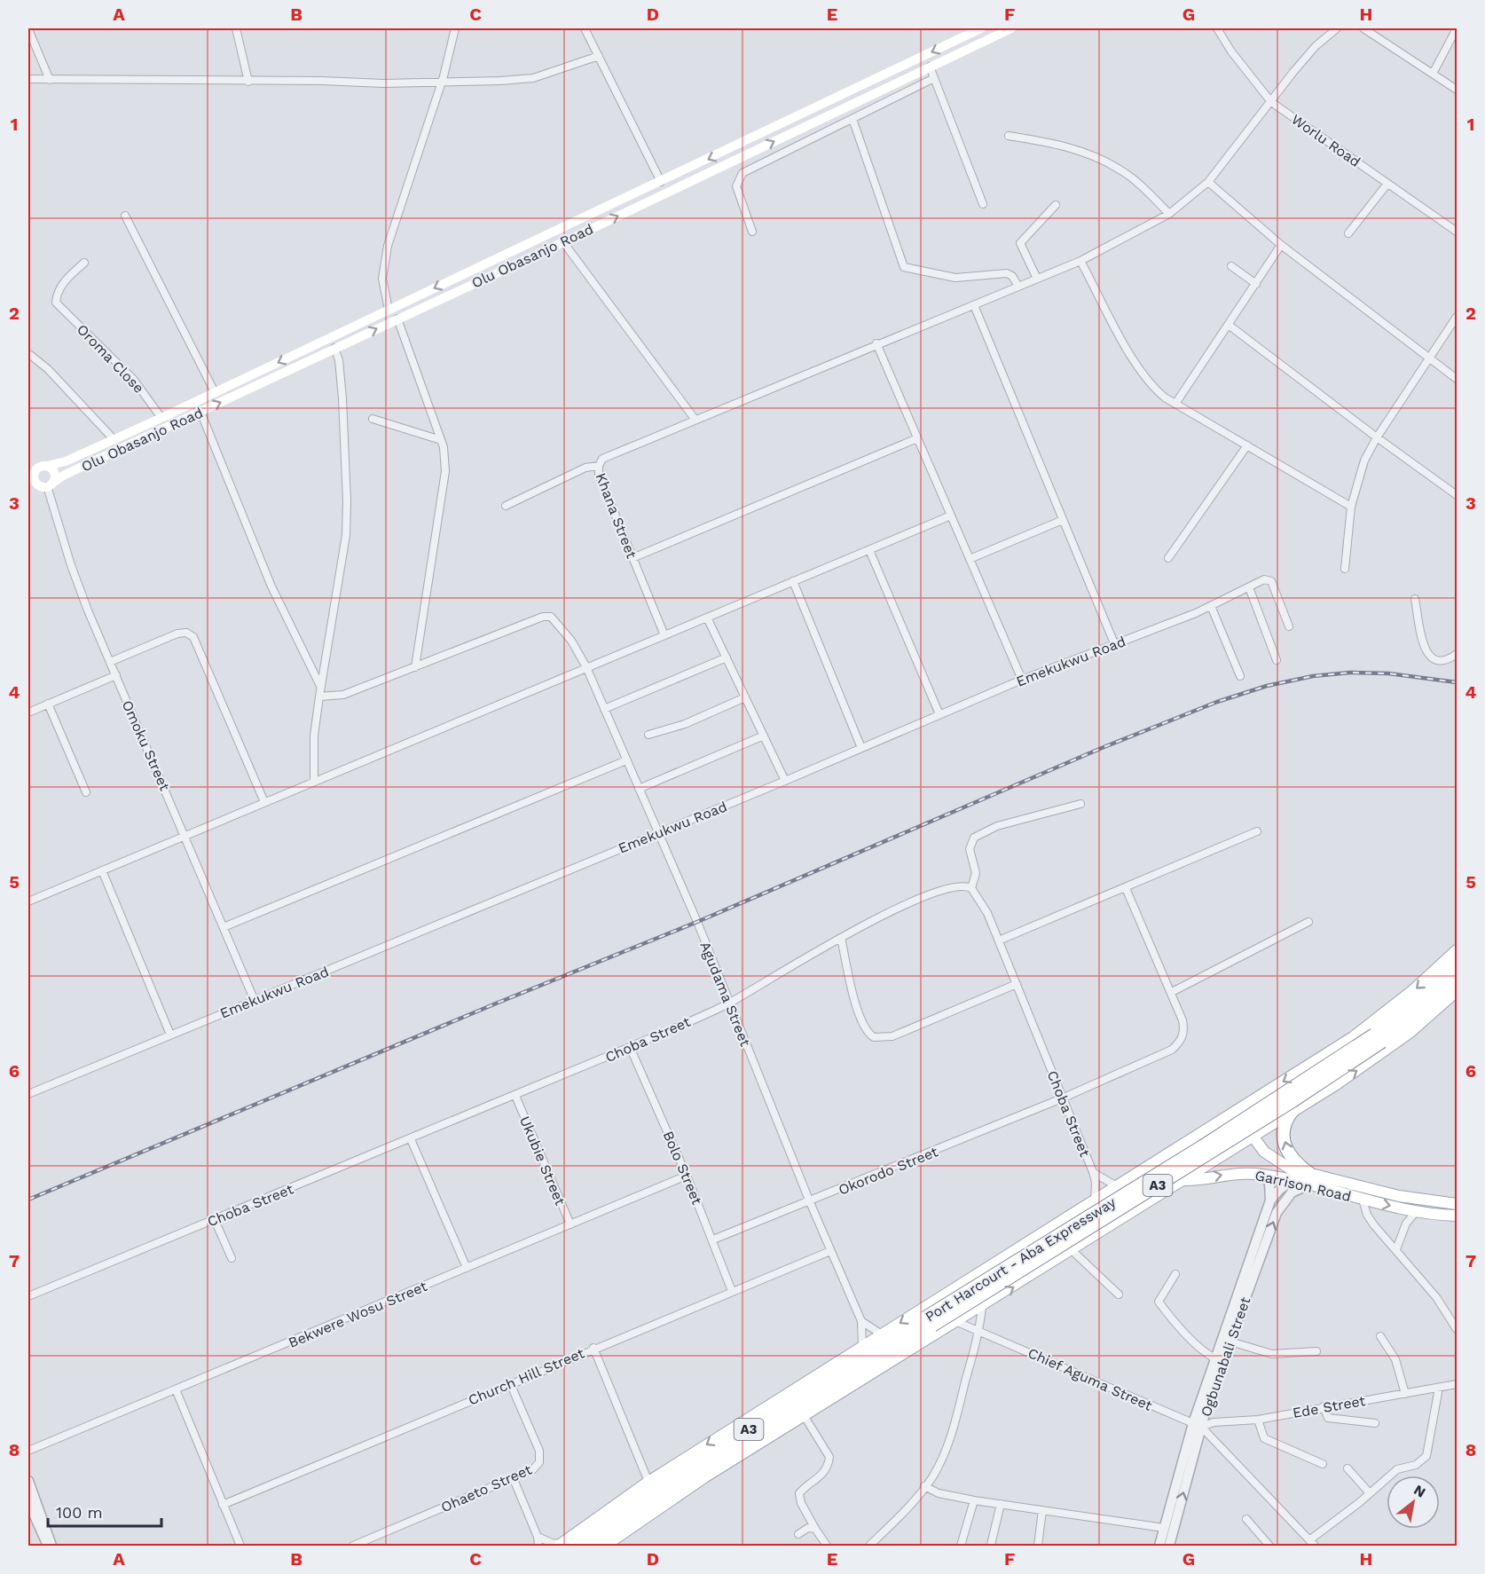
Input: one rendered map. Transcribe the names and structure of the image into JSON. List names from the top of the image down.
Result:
{
  "streets": {
    "highway": ["A3", "Port Harcourt - Aba Expressway"],
    "main road": ["Olu Obasanjo Road", "Garrison Road"],
    "street": [
      "Worlu Road",
      "Oroma Close",
      "Khana Street",
      "Emekukwu Road",
      "Omoku Street",
      "Agudama Street",
      "Choba Street",
      "Ukubie Street",
      "Bolo Street",
      "Okorodo Street",
      "Bekwere Wosu Street",
      "Ogbunabali Street",
      "Church Hill Street",
      "Chief Aguma Street",
      "Ede Street",
      "Ohaeto Street"
    ]
  },
  "crossings": [
    ["Worlu Road", "Khana Street"],
    ["Olu Obasanjo Road", "Oroma Close"],
    ["Olu Obasanjo Road", "Omoku Street"],
    ["Emekukwu Road", "Omoku Street"],
    ["Emekukwu Road", "Agudama Street"],
    ["Agudama Street", "Choba Street"],
    ["Agudama Street", "Okorodo Street"],
    ["Agudama Street", "Church Hill Street"],
    ["Choba Street", "Ukubie Street"],
    ["Choba Street", "Bolo Street"],
    ["Choba Street", "Okorodo Street"],
    ["Ukubie Street", "Bekwere Wosu Street"],
    ["Bolo Street", "Okorodo Street"],
    ["Bolo Street", "Bekwere Wosu Street"],
    ["Bolo Street", "Church Hill Street"],
    ["Garrison Road", "Ogbunabali Street"],
    ["Ogbunabali Street", "Chief Aguma Street"],
    ["Ogbunabali Street", "Ede Street"],
    ["Church Hill Street", "Ohaeto Street"],
    ["Chief Aguma Street", "Ede Street"]
  ],
  "scale_bar": "100 m",
  "north": "top right",
  "grid": {
    "columns": [
      "A",
      "B",
      "C",
      "D",
      "E",
      "F",
      "G",
      "H"
    ],
    "rows": [
      "1",
      "2",
      "3",
      "4",
      "5",
      "6",
      "7",
      "8"
    ]
  }
}
